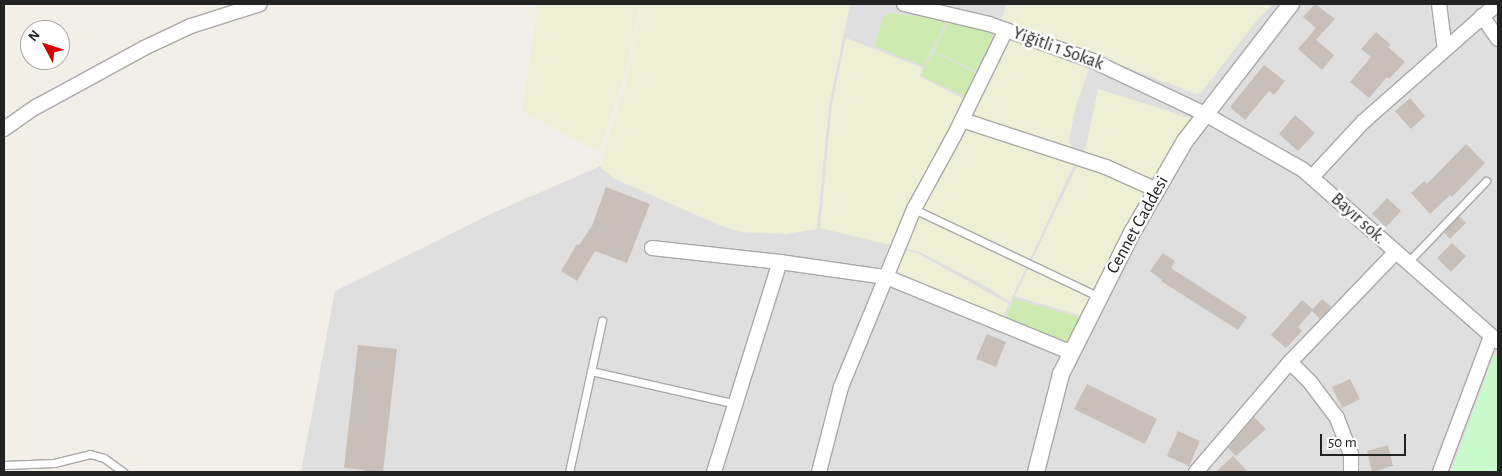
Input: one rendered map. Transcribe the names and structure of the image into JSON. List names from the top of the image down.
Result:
{
  "streets": {
    "street": ["Yiğitli 1 Sokak", "Bayır sok.", "Cennet Caddesi"]
  },
  "crossings": [
    ["Yiğitli 1 Sokak", "Bayır sok."],
    ["Yiğitli 1 Sokak", "Cennet Caddesi"],
    ["Bayır sok.", "Cennet Caddesi"]
  ],
  "scale_bar": "50 m",
  "north": "top left"
}
